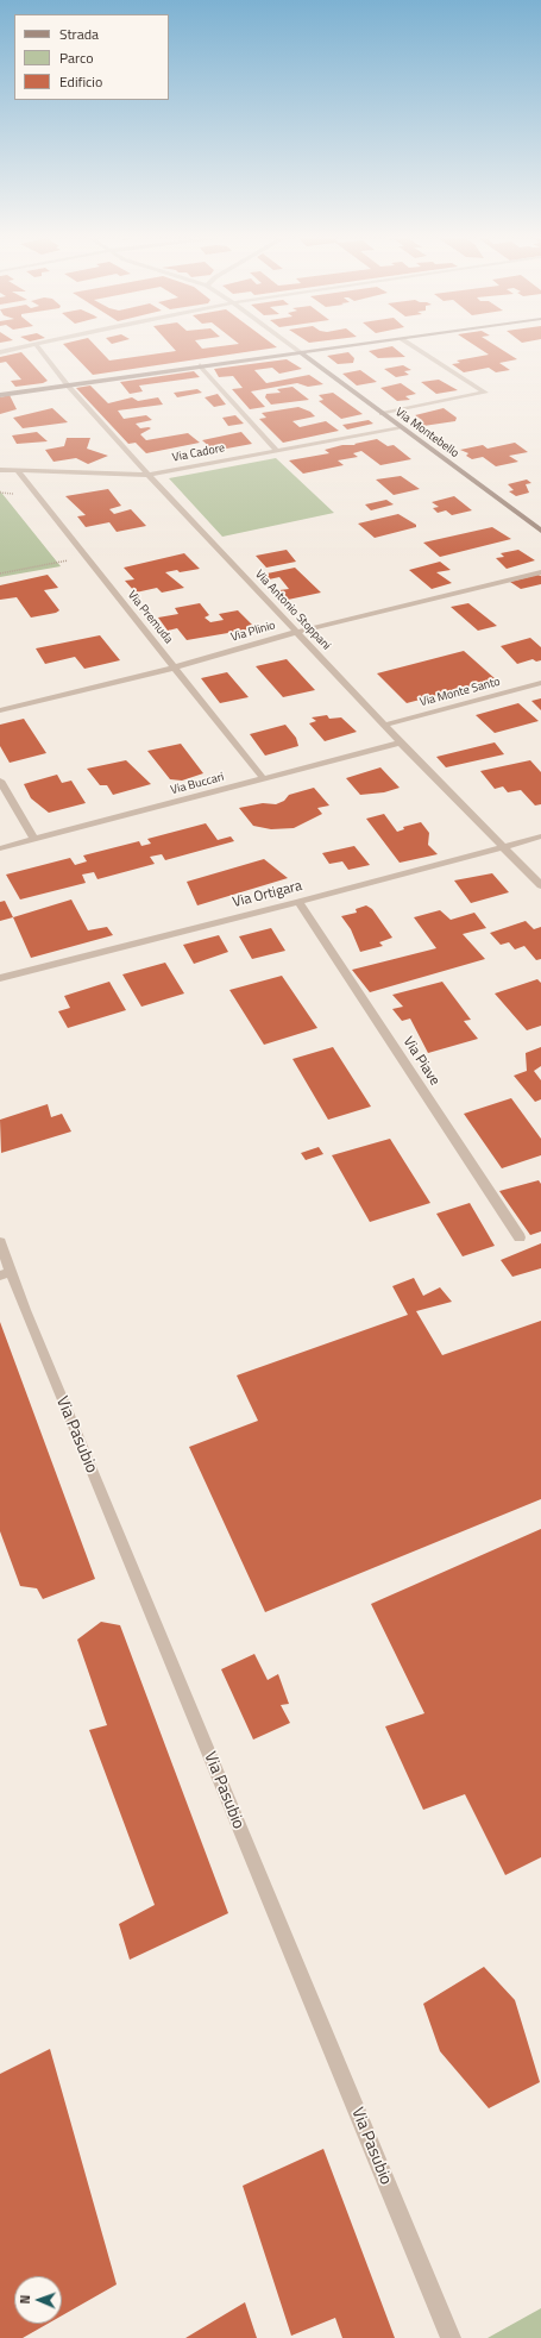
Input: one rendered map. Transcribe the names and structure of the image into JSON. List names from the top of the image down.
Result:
{
  "streets": {
    "street": [
      "Via Montebello",
      "Via Cadore",
      "Via Antonio Stoppani",
      "Via Premuda",
      "Via Plinio",
      "Via Monte Santo",
      "Via Buccari",
      "Via Ortigara",
      "Via Piave",
      "Via Pasubio"
    ]
  },
  "crossings": [
    ["Via Montebello", "Via Cadore"],
    ["Via Cadore", "Via Antonio Stoppani"],
    ["Via Cadore", "Via Premuda"],
    ["Via Antonio Stoppani", "Via Plinio"],
    ["Via Antonio Stoppani", "Via Monte Santo"],
    ["Via Antonio Stoppani", "Via Buccari"],
    ["Via Antonio Stoppani", "Via Ortigara"],
    ["Via Premuda", "Via Plinio"],
    ["Via Premuda", "Via Buccari"],
    ["Via Ortigara", "Via Piave"]
  ],
  "legend": ["Strada", "Parco", "Edificio"],
  "north": "left"
}
